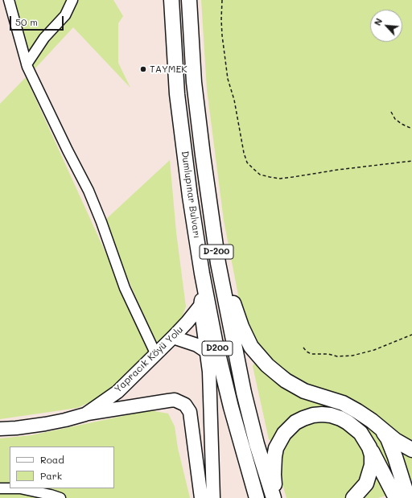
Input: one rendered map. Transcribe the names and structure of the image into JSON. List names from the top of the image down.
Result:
{
  "streets": {
    "highway": ["Dumlupınar Bulvarı", "D-200", "D200"],
    "main road": ["Yapracık Köyü Yolu"]
  },
  "places": ["TAYMEK"],
  "legend": ["Road", "Park"],
  "scale_bar": "50 m",
  "north": "top left"
}
